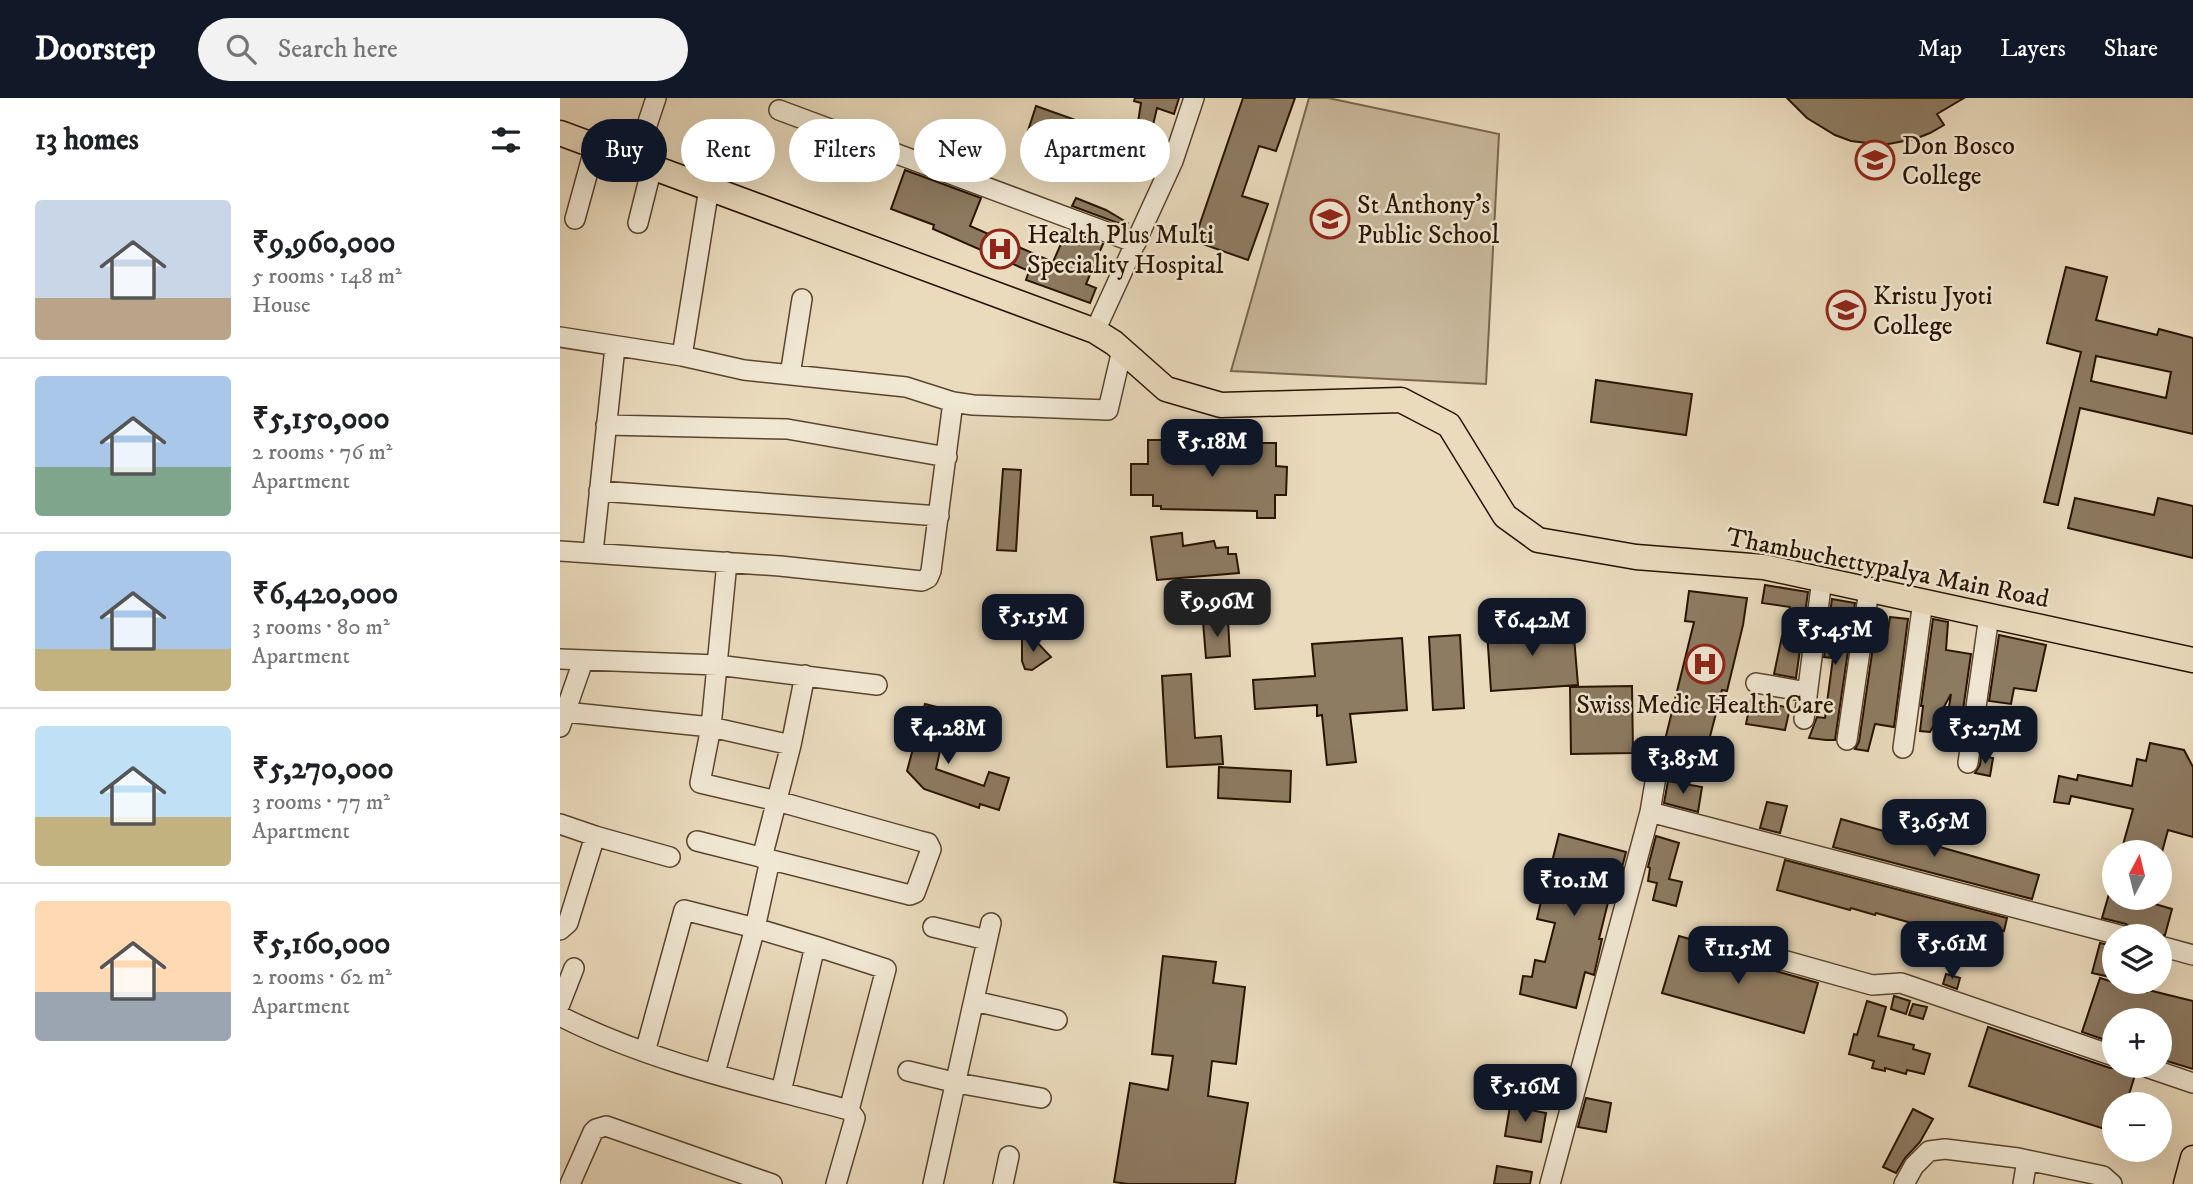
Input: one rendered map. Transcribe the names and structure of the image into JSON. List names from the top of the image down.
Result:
{
  "streets": {
    "main road": ["Thambuchettypalya Main Road"]
  },
  "places": {
    "school or university": ["Don Bosco College", "St Anthony's Public School", "Kristu Jyoti College"],
    "hospital": ["Health Plus Multi Speciality Hospital", "Swiss Medic Health Care"]
  },
  "north": "top",
  "page": {
    "header": "Doorstep",
    "search": "Search here",
    "nav": ["Map", "Layers", "Share"],
    "heading": "13 homes",
    "chip": [
      "Buy",
      "Rent",
      "Filters",
      "New",
      "Apartment"
    ],
    "list": [
      {
        "name": "₹9,960,000",
        "note": "5 rooms · 148 m² · House"
      },
      {
        "name": "₹5,150,000",
        "note": "2 rooms · 76 m² · Apartment"
      },
      {
        "name": "₹6,420,000",
        "note": "3 rooms · 80 m² · Apartment"
      },
      {
        "name": "₹5,270,000",
        "note": "3 rooms · 77 m² · Apartment"
      },
      {
        "name": "₹5,160,000",
        "note": "2 rooms · 62 m² · Apartment"
      }
    ],
    "price": [
      "₹5.18M",
      "₹9.96M",
      "₹5.15M",
      "₹6.42M",
      "₹5.45M",
      "₹4.28M",
      "₹5.27M",
      "₹3.85M",
      "₹3.65M",
      "₹10.1M",
      "₹5.61M",
      "₹11.5M",
      "₹5.16M"
    ],
    "map_buttons": ["+", "−"]
  }
}
